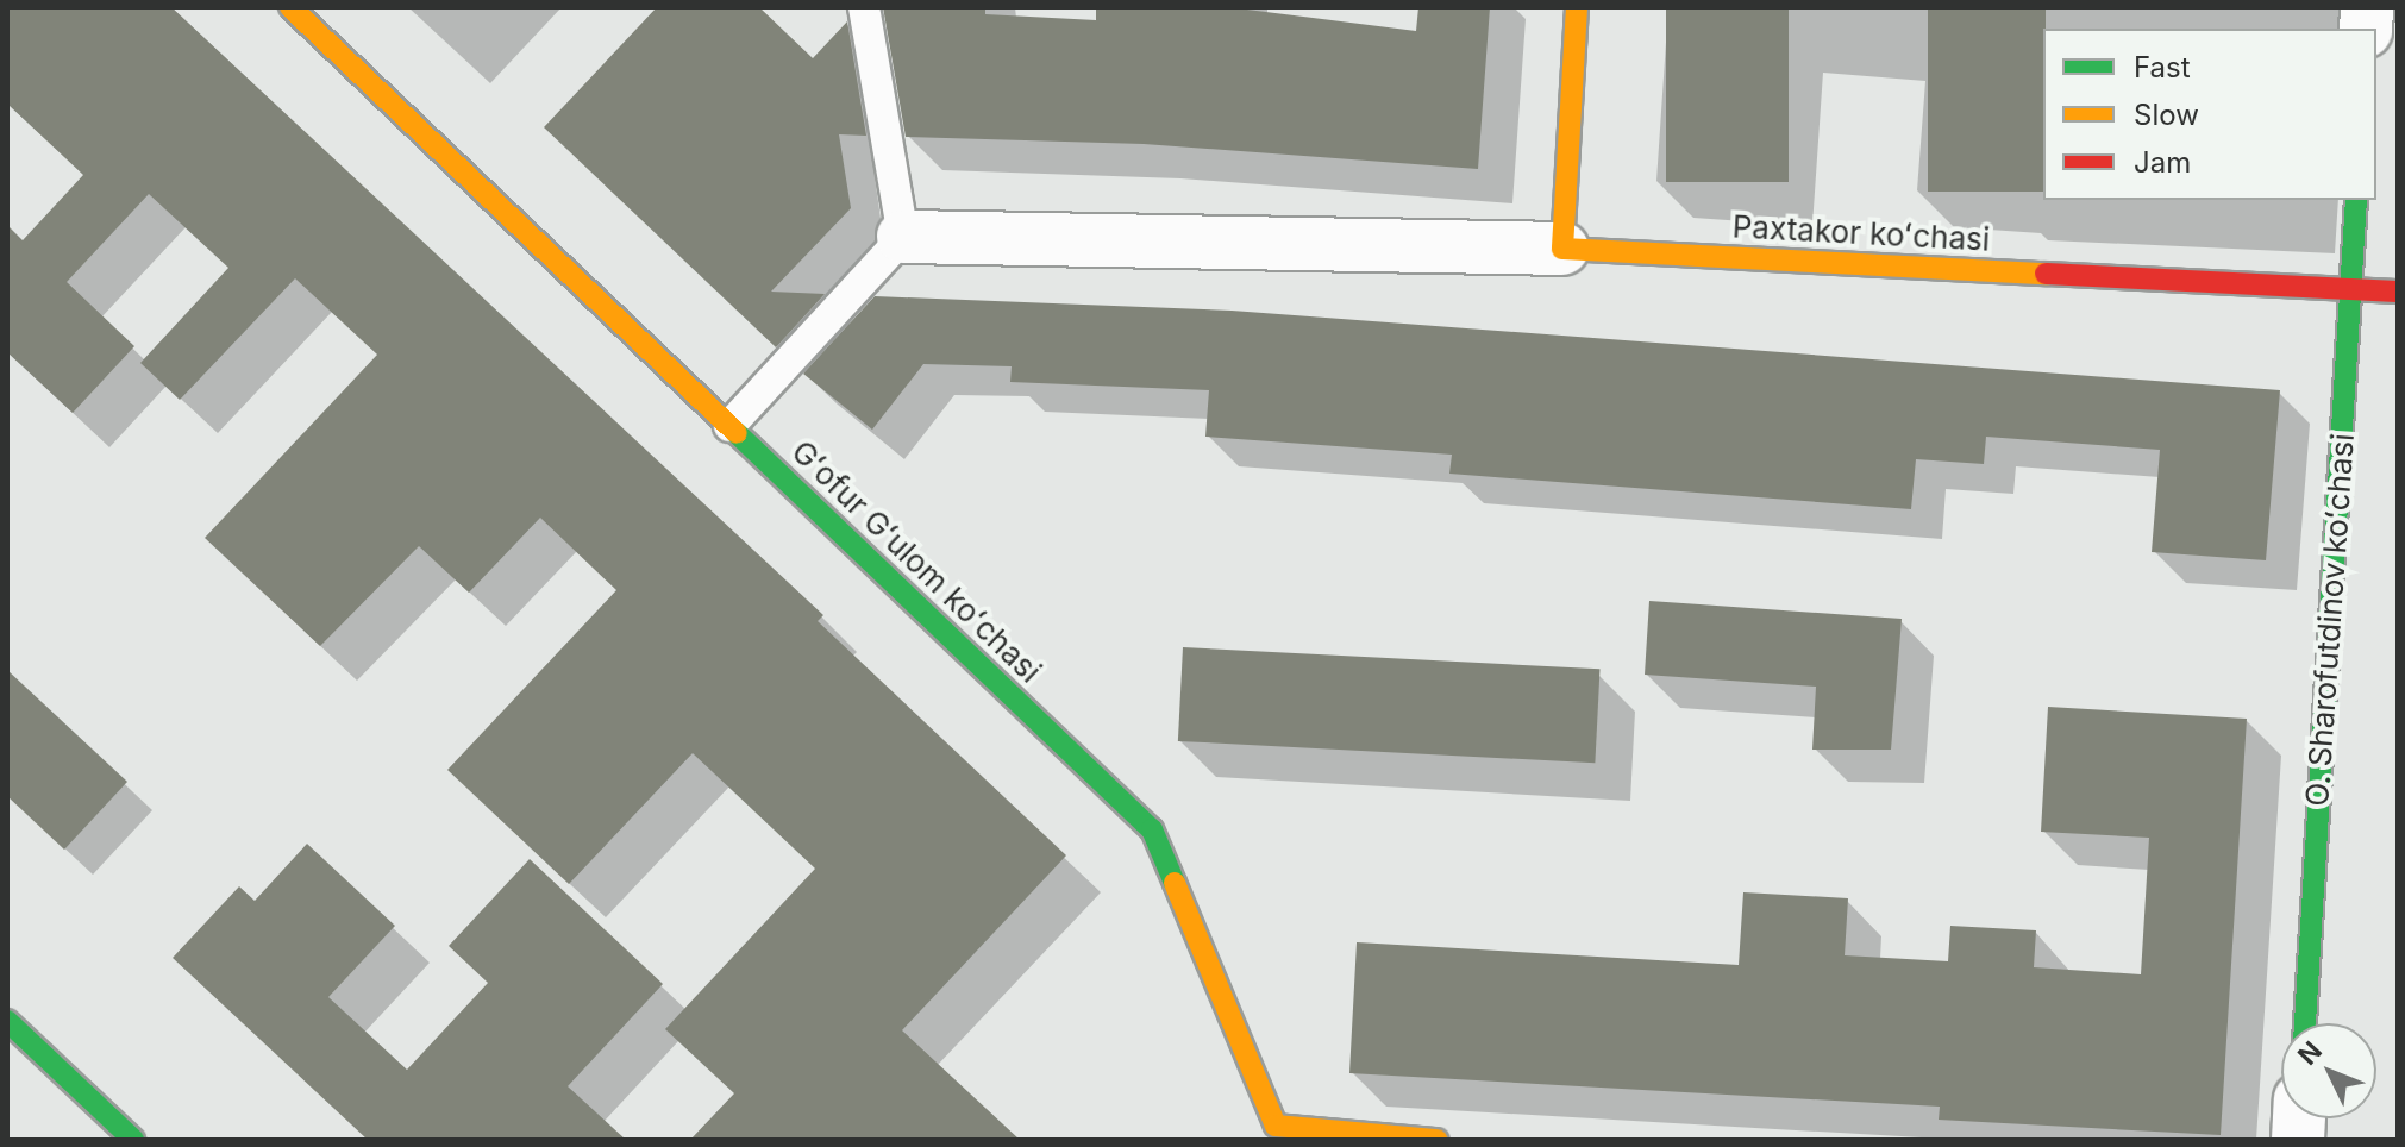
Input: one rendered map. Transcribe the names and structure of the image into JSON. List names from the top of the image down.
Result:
{
  "streets": {
    "street": ["Paxtakor koʻchasi", "Gʻofur Gʻulom koʻchasi", "O. Sharofutdinov koʻchasi"]
  },
  "crossings": [
    ["Paxtakor koʻchasi", "O. Sharofutdinov koʻchasi"]
  ],
  "legend": ["Fast", "Slow", "Jam"],
  "north": "top left"
}
